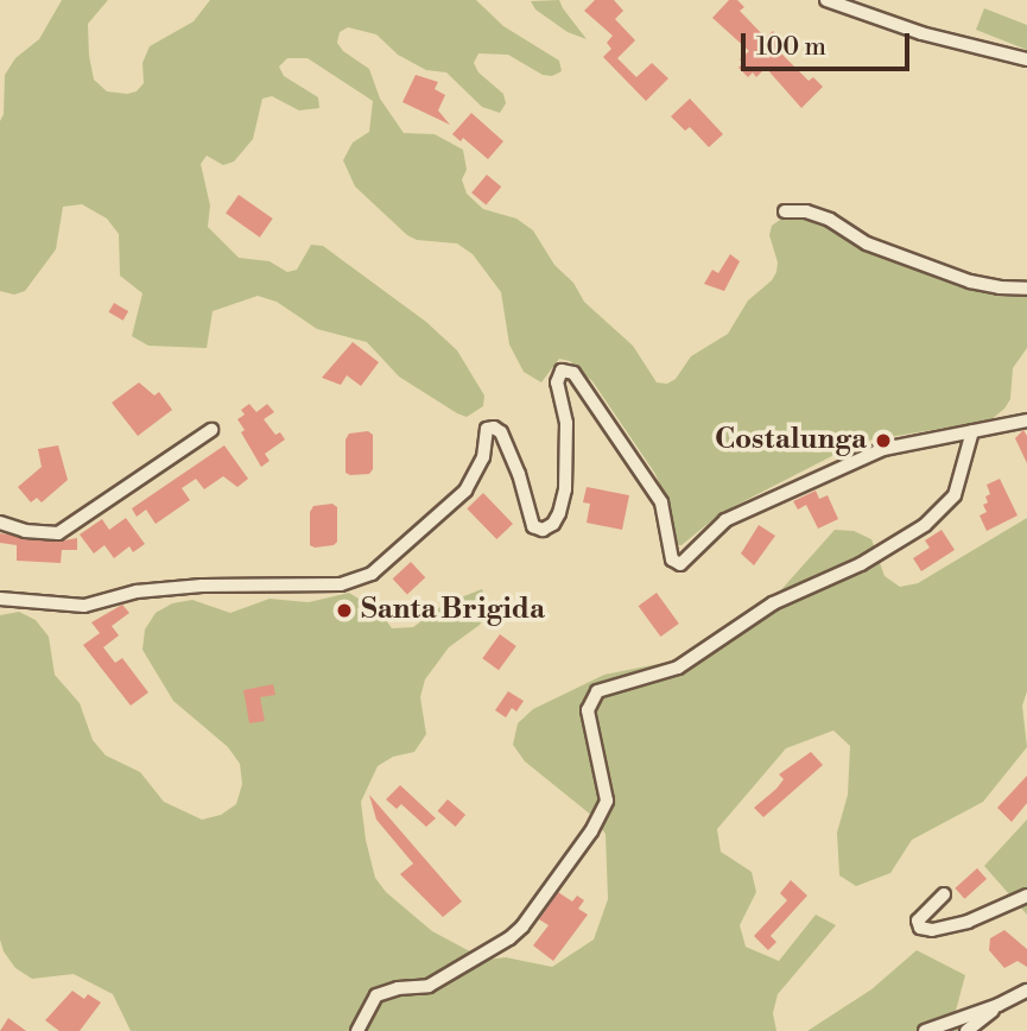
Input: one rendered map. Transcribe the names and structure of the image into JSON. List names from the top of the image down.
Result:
{
  "places": ["Costalunga", "Santa Brigida"],
  "scale_bar": "100 m"
}
